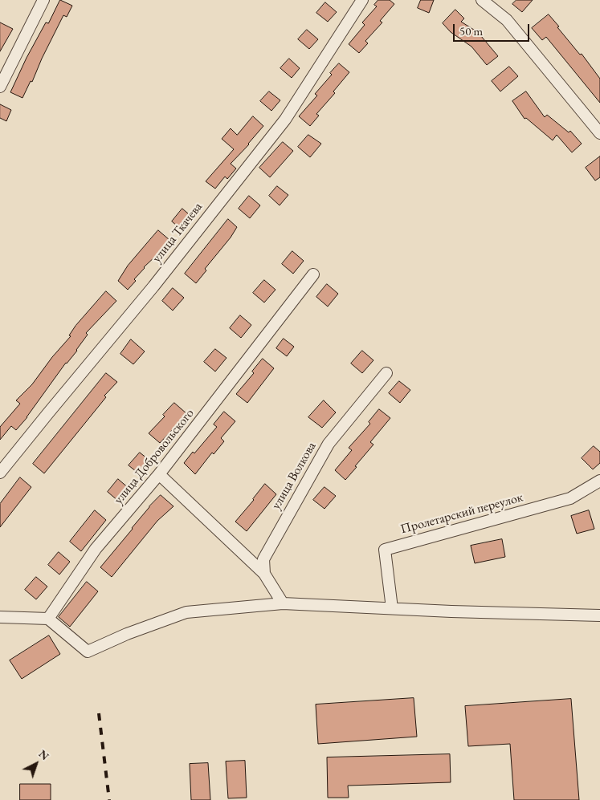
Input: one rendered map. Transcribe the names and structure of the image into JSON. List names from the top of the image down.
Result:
{
  "streets": {
    "street": [
      "улица Ткачева",
      "улица Добровольского",
      "улица Волкова",
      "Пролетарский переулок"
    ]
  },
  "scale_bar": "50 m",
  "north": "top right"
}
